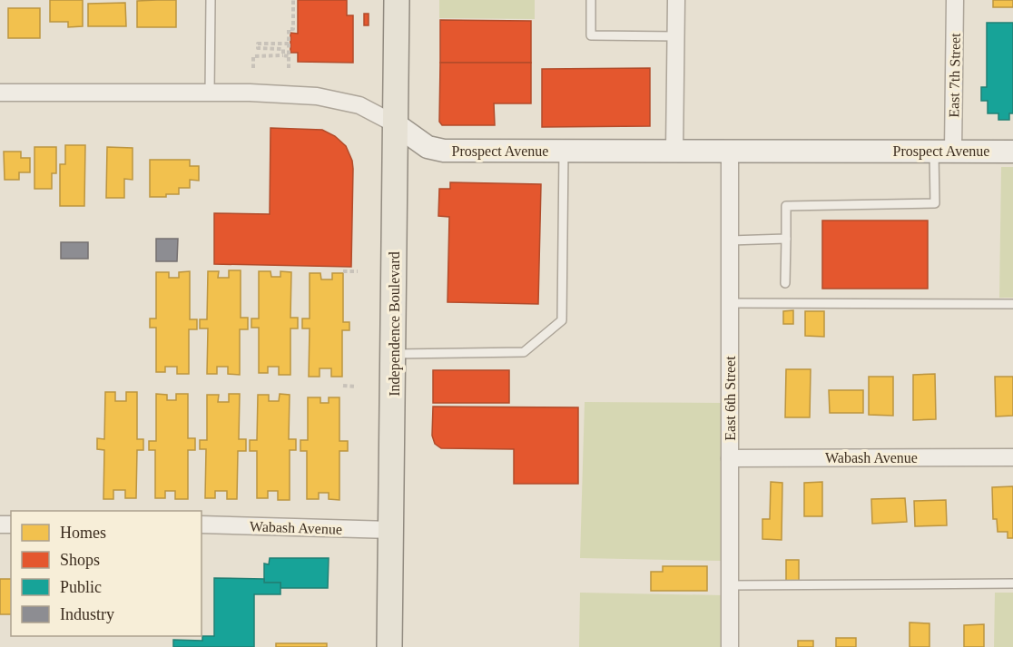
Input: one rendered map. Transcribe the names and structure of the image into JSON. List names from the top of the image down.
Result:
{
  "streets": {
    "main road": ["Prospect Avenue", "Independence Boulevard"],
    "street": ["East 7th Street", "East 6th Street", "Wabash Avenue"]
  },
  "crossings": [
    ["East 7th Street", "Prospect Avenue"],
    ["Prospect Avenue", "Independence Boulevard"],
    ["Prospect Avenue", "East 6th Street"],
    ["Independence Boulevard", "Wabash Avenue"],
    ["East 6th Street", "Wabash Avenue"]
  ],
  "legend": [
    "Homes",
    "Shops",
    "Public",
    "Industry"
  ]
}
